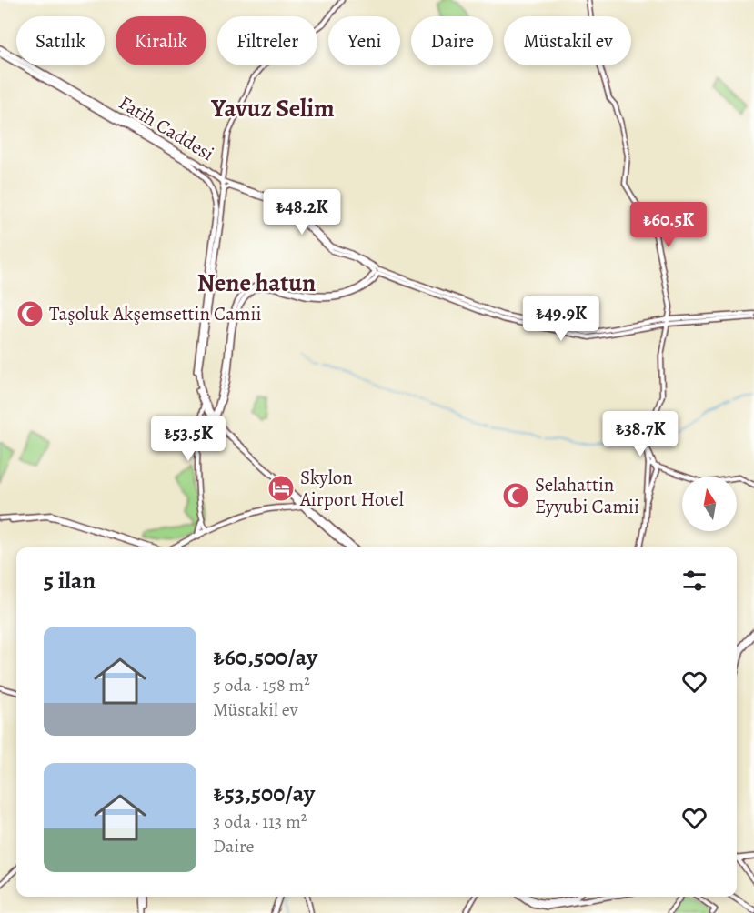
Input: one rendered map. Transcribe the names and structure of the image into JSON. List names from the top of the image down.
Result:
{
  "streets": {
    "main road": ["Fatih Caddesi"]
  },
  "districts": ["Yavuz Selim", "Nene hatun"],
  "places": {
    "mosque": ["Taşoluk Akşemsettin Camii", "Selahattin Eyyubi Camii"],
    "hotel": ["Skylon Airport Hotel"]
  },
  "north": "top",
  "page": {
    "chip": [
      "Satılık",
      "Kiralık",
      "Filtreler",
      "Yeni",
      "Daire",
      "Müstakil ev"
    ],
    "price": [
      "₺48.2K",
      "₺60.5K",
      "₺49.9K",
      "₺38.7K",
      "₺53.5K"
    ],
    "heading": "5 ilan",
    "list": [
      {
        "name": "₺60,500/ay",
        "note": "5 oda · 158 m² · Müstakil ev"
      },
      {
        "name": "₺53,500/ay",
        "note": "3 oda · 113 m² · Daire"
      }
    ]
  }
}
